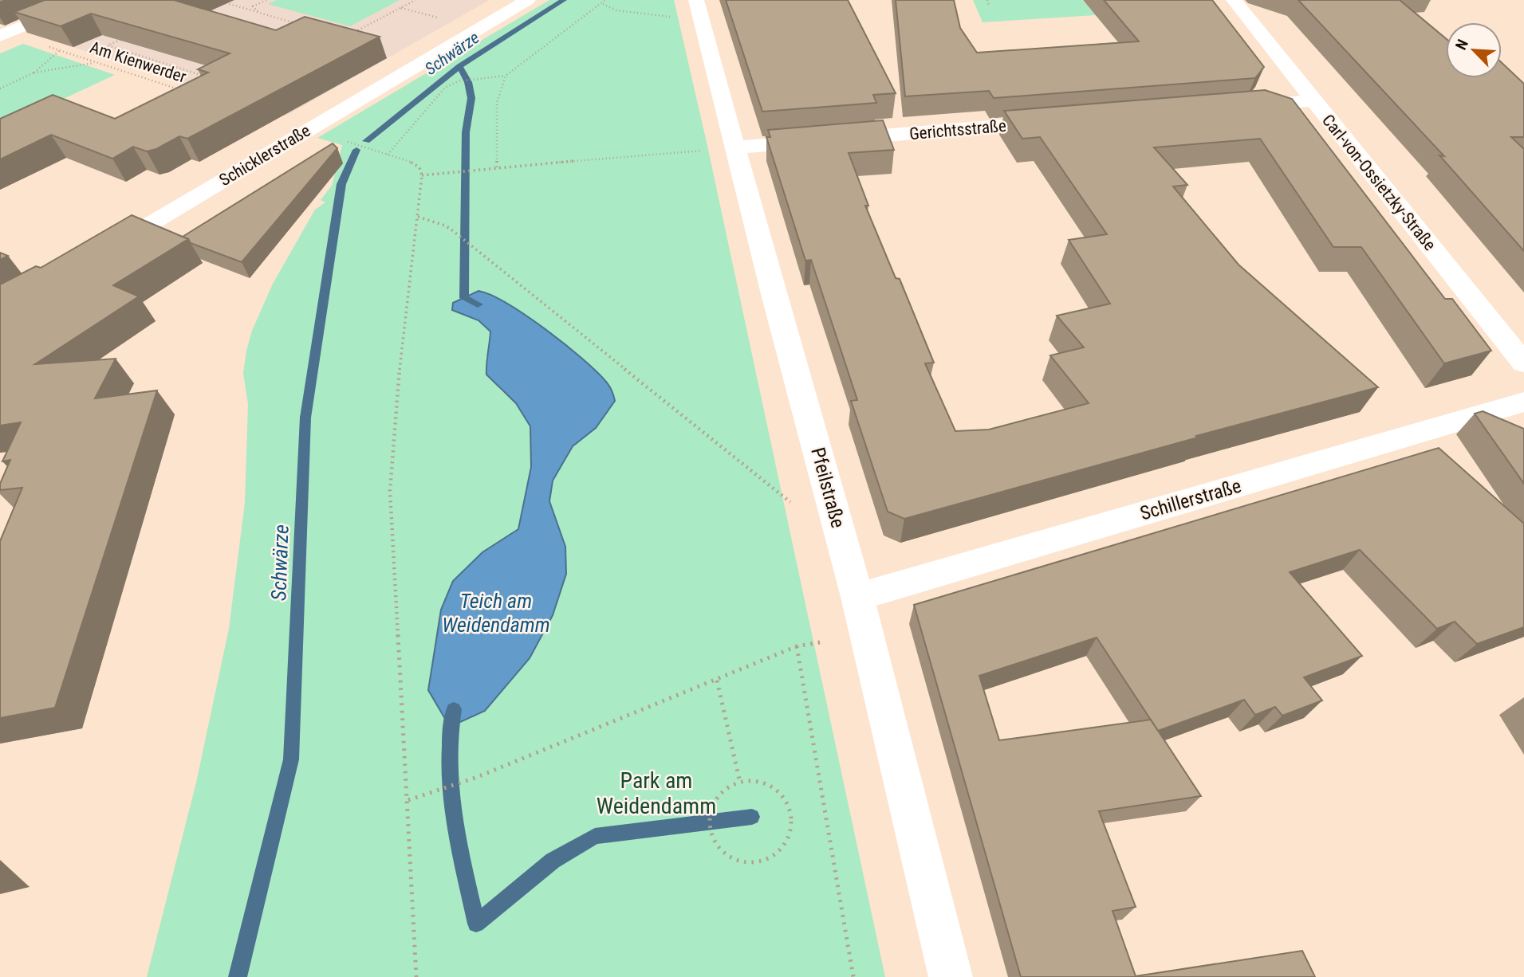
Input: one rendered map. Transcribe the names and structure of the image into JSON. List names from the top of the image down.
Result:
{
  "streets": {
    "street": [
      "Gerichtsstraße",
      "Schicklerstraße",
      "Carl-von-Ossietzky-Straße",
      "Pfeilstraße",
      "Schillerstraße"
    ],
    "path": ["Am Kienwerder"]
  },
  "crossings": [
    ["Gerichtsstraße", "Pfeilstraße"],
    ["Pfeilstraße", "Schillerstraße"]
  ],
  "water": ["Schwärze", "Teich am Weidendamm"],
  "parks": ["Park am Weidendamm"],
  "north": "top left"
}
